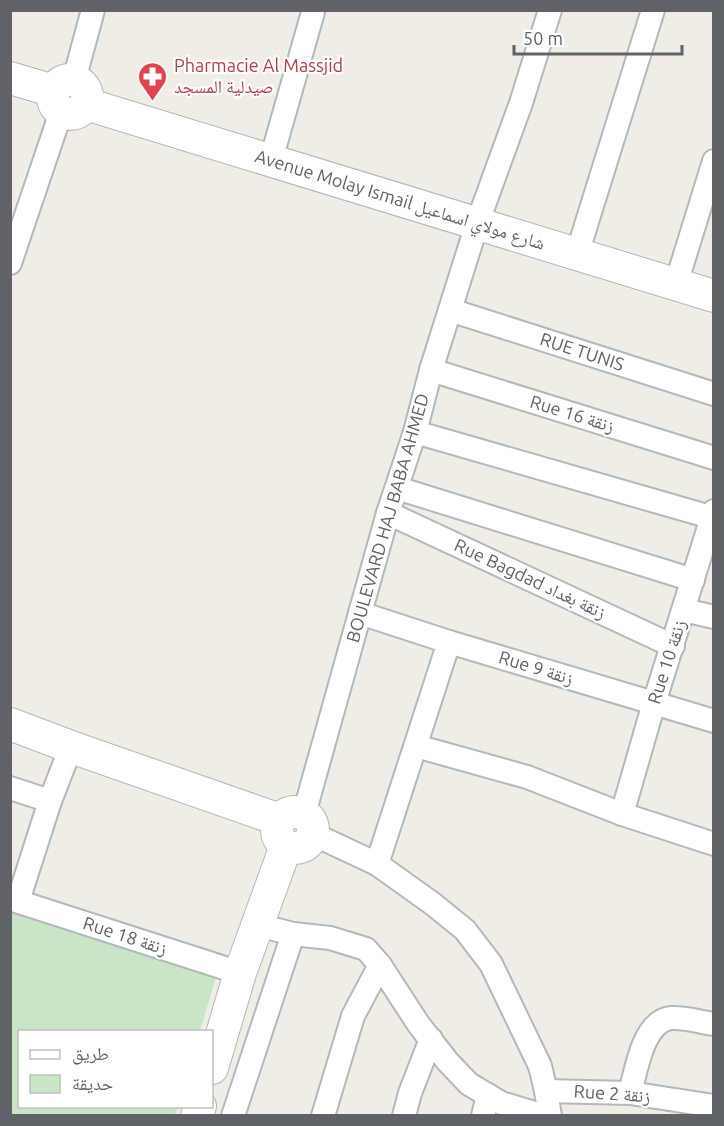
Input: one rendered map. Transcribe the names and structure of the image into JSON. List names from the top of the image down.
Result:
{
  "streets": {
    "street": [
      "Avenue Molay Ismail شارع مولاي اسماعيل",
      "RUE TUNIS",
      "Rue 16 زنقة",
      "BOULEVARD HAJ BABA AHMED",
      "Rue Bagdad زنقة بغداد",
      "Rue 10 زنقة",
      "Rue 9 زنقة",
      "Rue 18 زنقة",
      "Rue 2 زنقة"
    ]
  },
  "crossings": [
    ["Avenue Molay Ismail شارع مولاي اسماعيل", "BOULEVARD HAJ BABA AHMED"],
    ["RUE TUNIS", "BOULEVARD HAJ BABA AHMED"],
    ["Rue 16 زنقة", "BOULEVARD HAJ BABA AHMED"],
    ["BOULEVARD HAJ BABA AHMED", "Rue Bagdad زنقة بغداد"],
    ["BOULEVARD HAJ BABA AHMED", "Rue 9 زنقة"],
    ["BOULEVARD HAJ BABA AHMED", "Rue 18 زنقة"],
    ["Rue Bagdad زنقة بغداد", "Rue 10 زنقة"],
    ["Rue 10 زنقة", "Rue 9 زنقة"]
  ],
  "places": {
    "pharmacy": ["Pharmacie Al Massjid صيدلية المسجد"]
  },
  "legend": ["طريق", "حديقة"],
  "scale_bar": "50 m"
}
